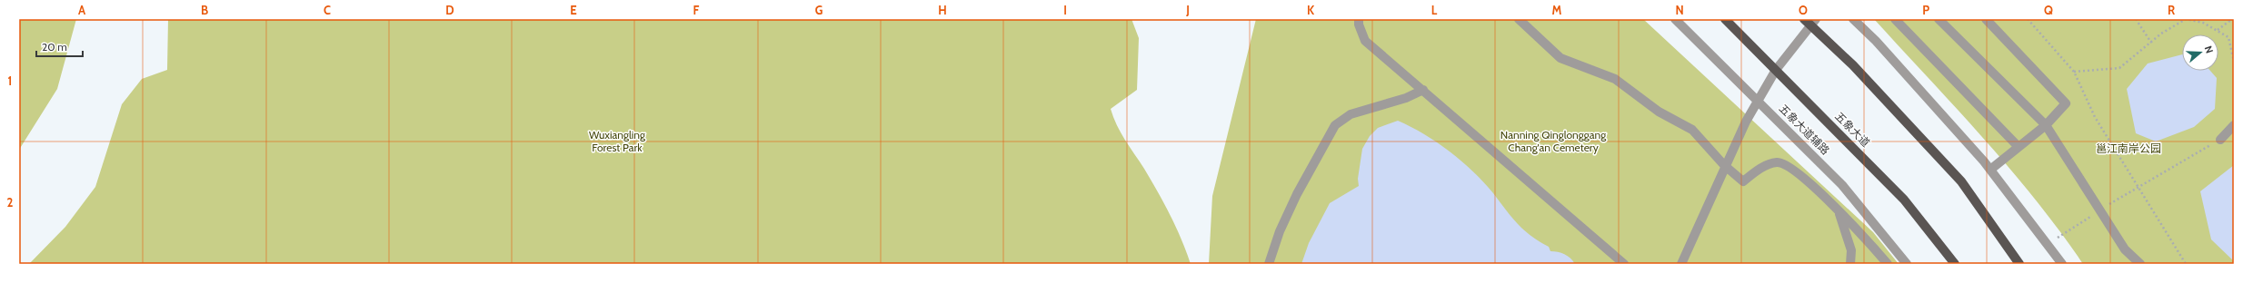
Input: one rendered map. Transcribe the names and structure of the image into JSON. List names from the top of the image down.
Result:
{
  "streets": {
    "main road": ["五象大道"],
    "street": ["五象大道辅路"]
  },
  "parks": ["Wuxiangling Forest Park", "Nanning Qinglonggang Chang'an Cemetery", "邕江南岸公园"],
  "scale_bar": "20 m",
  "north": "right",
  "grid": {
    "columns": [
      "A",
      "B",
      "C",
      "D",
      "E",
      "F",
      "G",
      "H",
      "I",
      "J",
      "K",
      "L",
      "M",
      "N",
      "O",
      "P",
      "Q",
      "R"
    ],
    "rows": ["1", "2"]
  }
}
